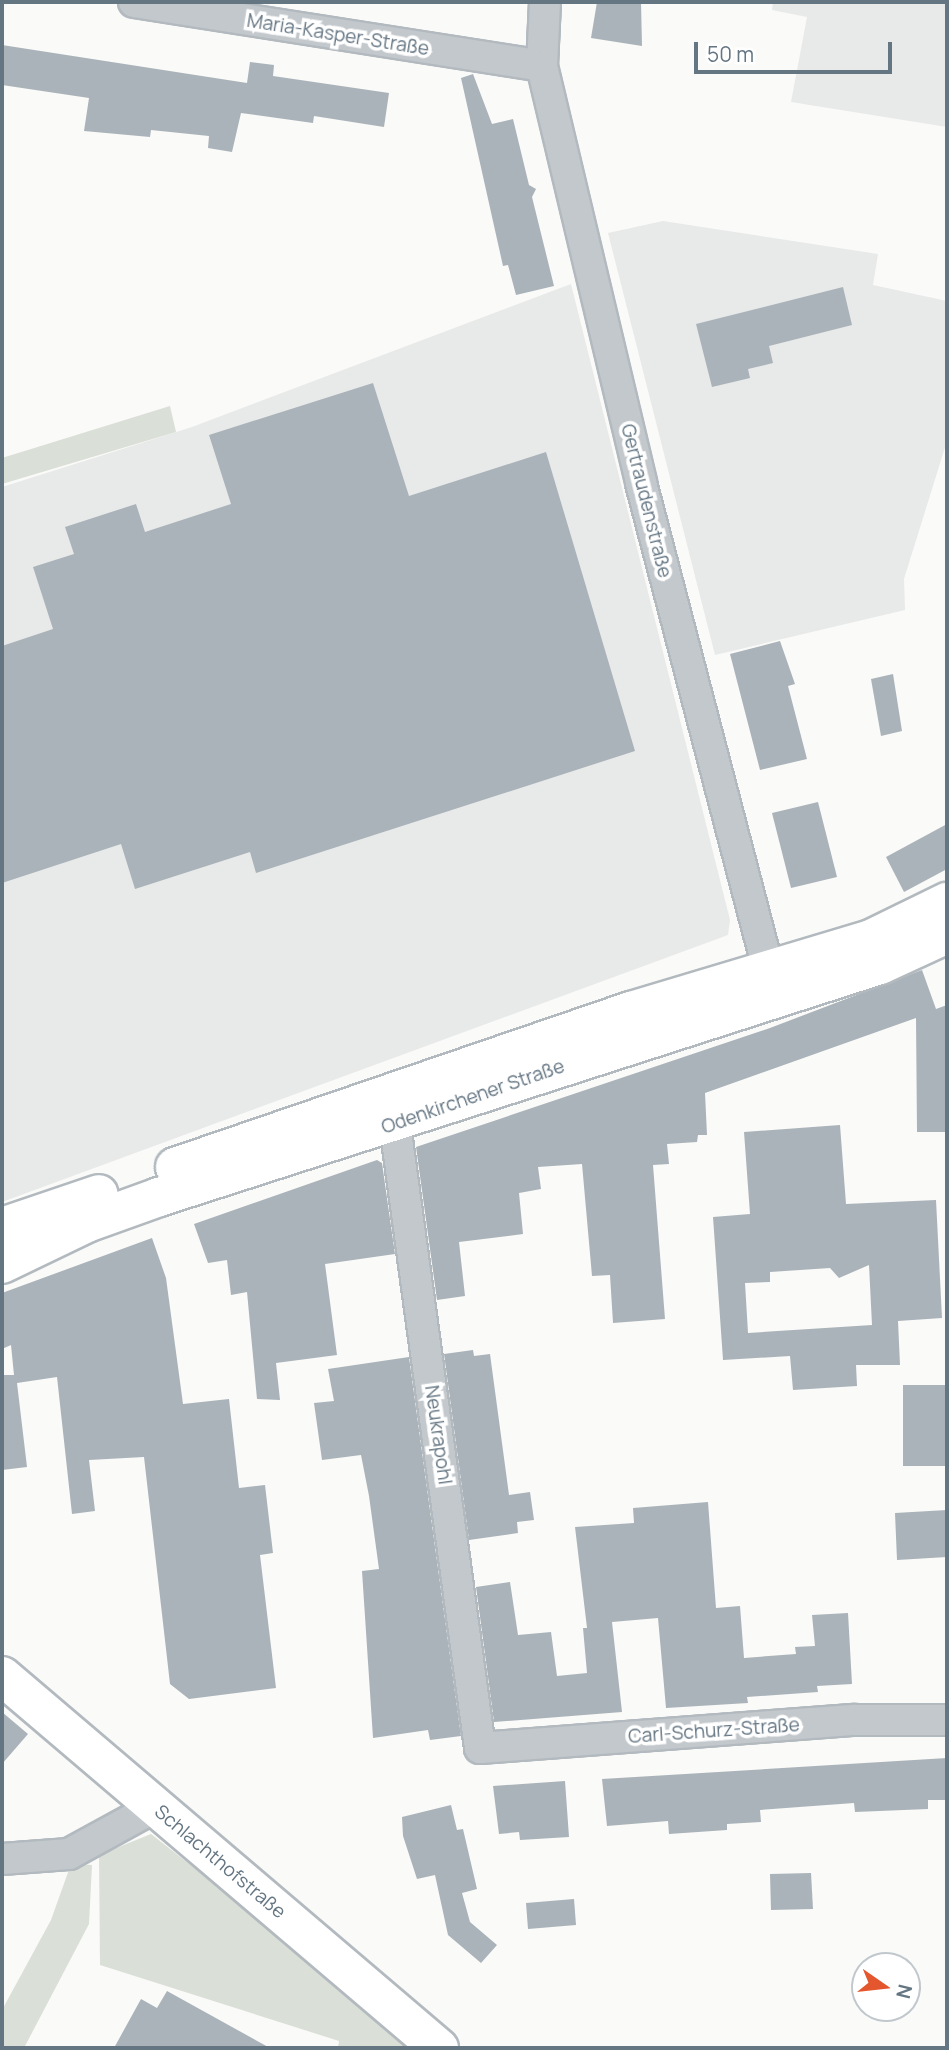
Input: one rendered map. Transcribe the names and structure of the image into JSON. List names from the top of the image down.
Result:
{
  "streets": {
    "main road": ["Odenkirchener Straße", "Schlachthofstraße"],
    "street": [
      "Maria-Kasper-Straße",
      "Gertraudenstraße",
      "Neukrapohl",
      "Carl-Schurz-Straße"
    ]
  },
  "crossings": [
    ["Maria-Kasper-Straße", "Gertraudenstraße"],
    ["Gertraudenstraße", "Odenkirchener Straße"],
    ["Odenkirchener Straße", "Neukrapohl"],
    ["Neukrapohl", "Carl-Schurz-Straße"]
  ],
  "scale_bar": "50 m",
  "north": "right"
}
